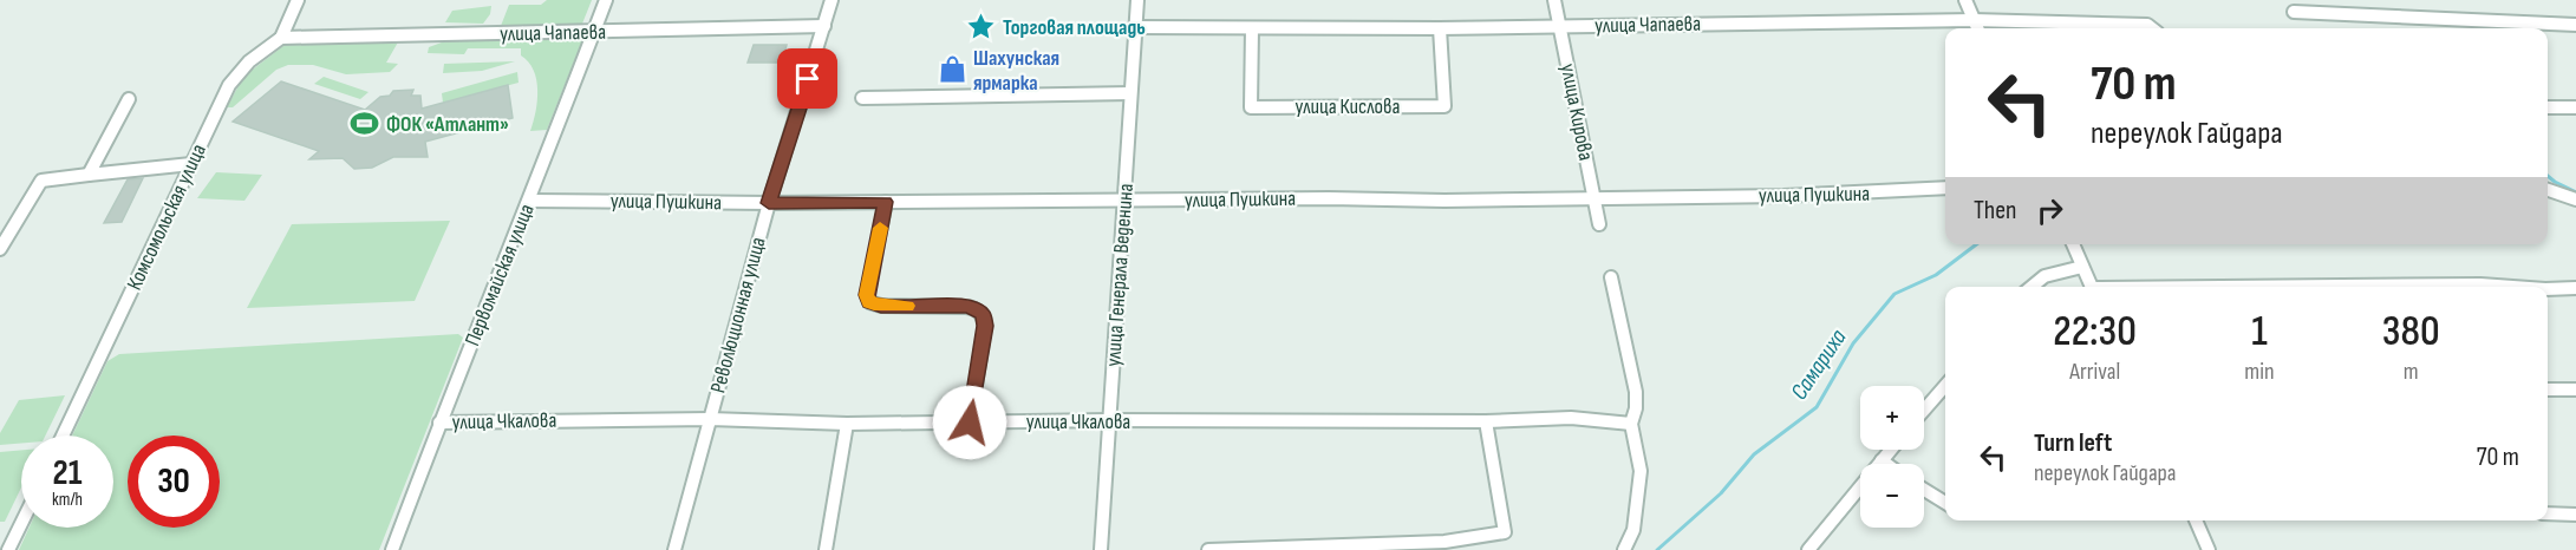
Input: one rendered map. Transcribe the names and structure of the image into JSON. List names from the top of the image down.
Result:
{
  "streets": {
    "street": [
      "улица Чапаева",
      "улица Кислова",
      "улица Кирова",
      "улица Пушкина",
      "Комсомольская улица",
      "Первомайская улица",
      "улица Генерала Веденина",
      "Революционная улица",
      "улица Чкалова"
    ]
  },
  "crossings": [
    ["улица Чапаева", "улица Кислова"],
    ["улица Чапаева", "улица Кирова"],
    ["улица Чапаева", "Комсомольская улица"],
    ["улица Чапаева", "Первомайская улица"],
    ["улица Чапаева", "улица Генерала Веденина"],
    ["улица Чапаева", "Революционная улица"],
    ["улица Кирова", "улица Пушкина"],
    ["улица Пушкина", "Первомайская улица"],
    ["улица Пушкина", "улица Генерала Веденина"],
    ["улица Пушкина", "Революционная улица"],
    ["Первомайская улица", "улица Чкалова"],
    ["улица Генерала Веденина", "улица Чкалова"],
    ["Революционная улица", "улица Чкалова"]
  ],
  "water": ["Самариха"],
  "places": {
    "place": ["Торговая площадь"],
    "shop": ["Шахунская ярмарка"],
    "sports": ["ФОК «Атлант»"]
  },
  "page": {
    "turn": ["70 m", "переулок Гайдара"],
    "then": "Then",
    "eta": [
      "22:30",
      "Arrival",
      "1",
      "min",
      "380",
      "m"
    ],
    "map_buttons": ["+", "−"],
    "list": [
      {
        "name": "Turn left",
        "note": "переулок Гайдара",
        "value": "70 m"
      }
    ],
    "speed": "21 km/h",
    "limit": "30"
  }
}
